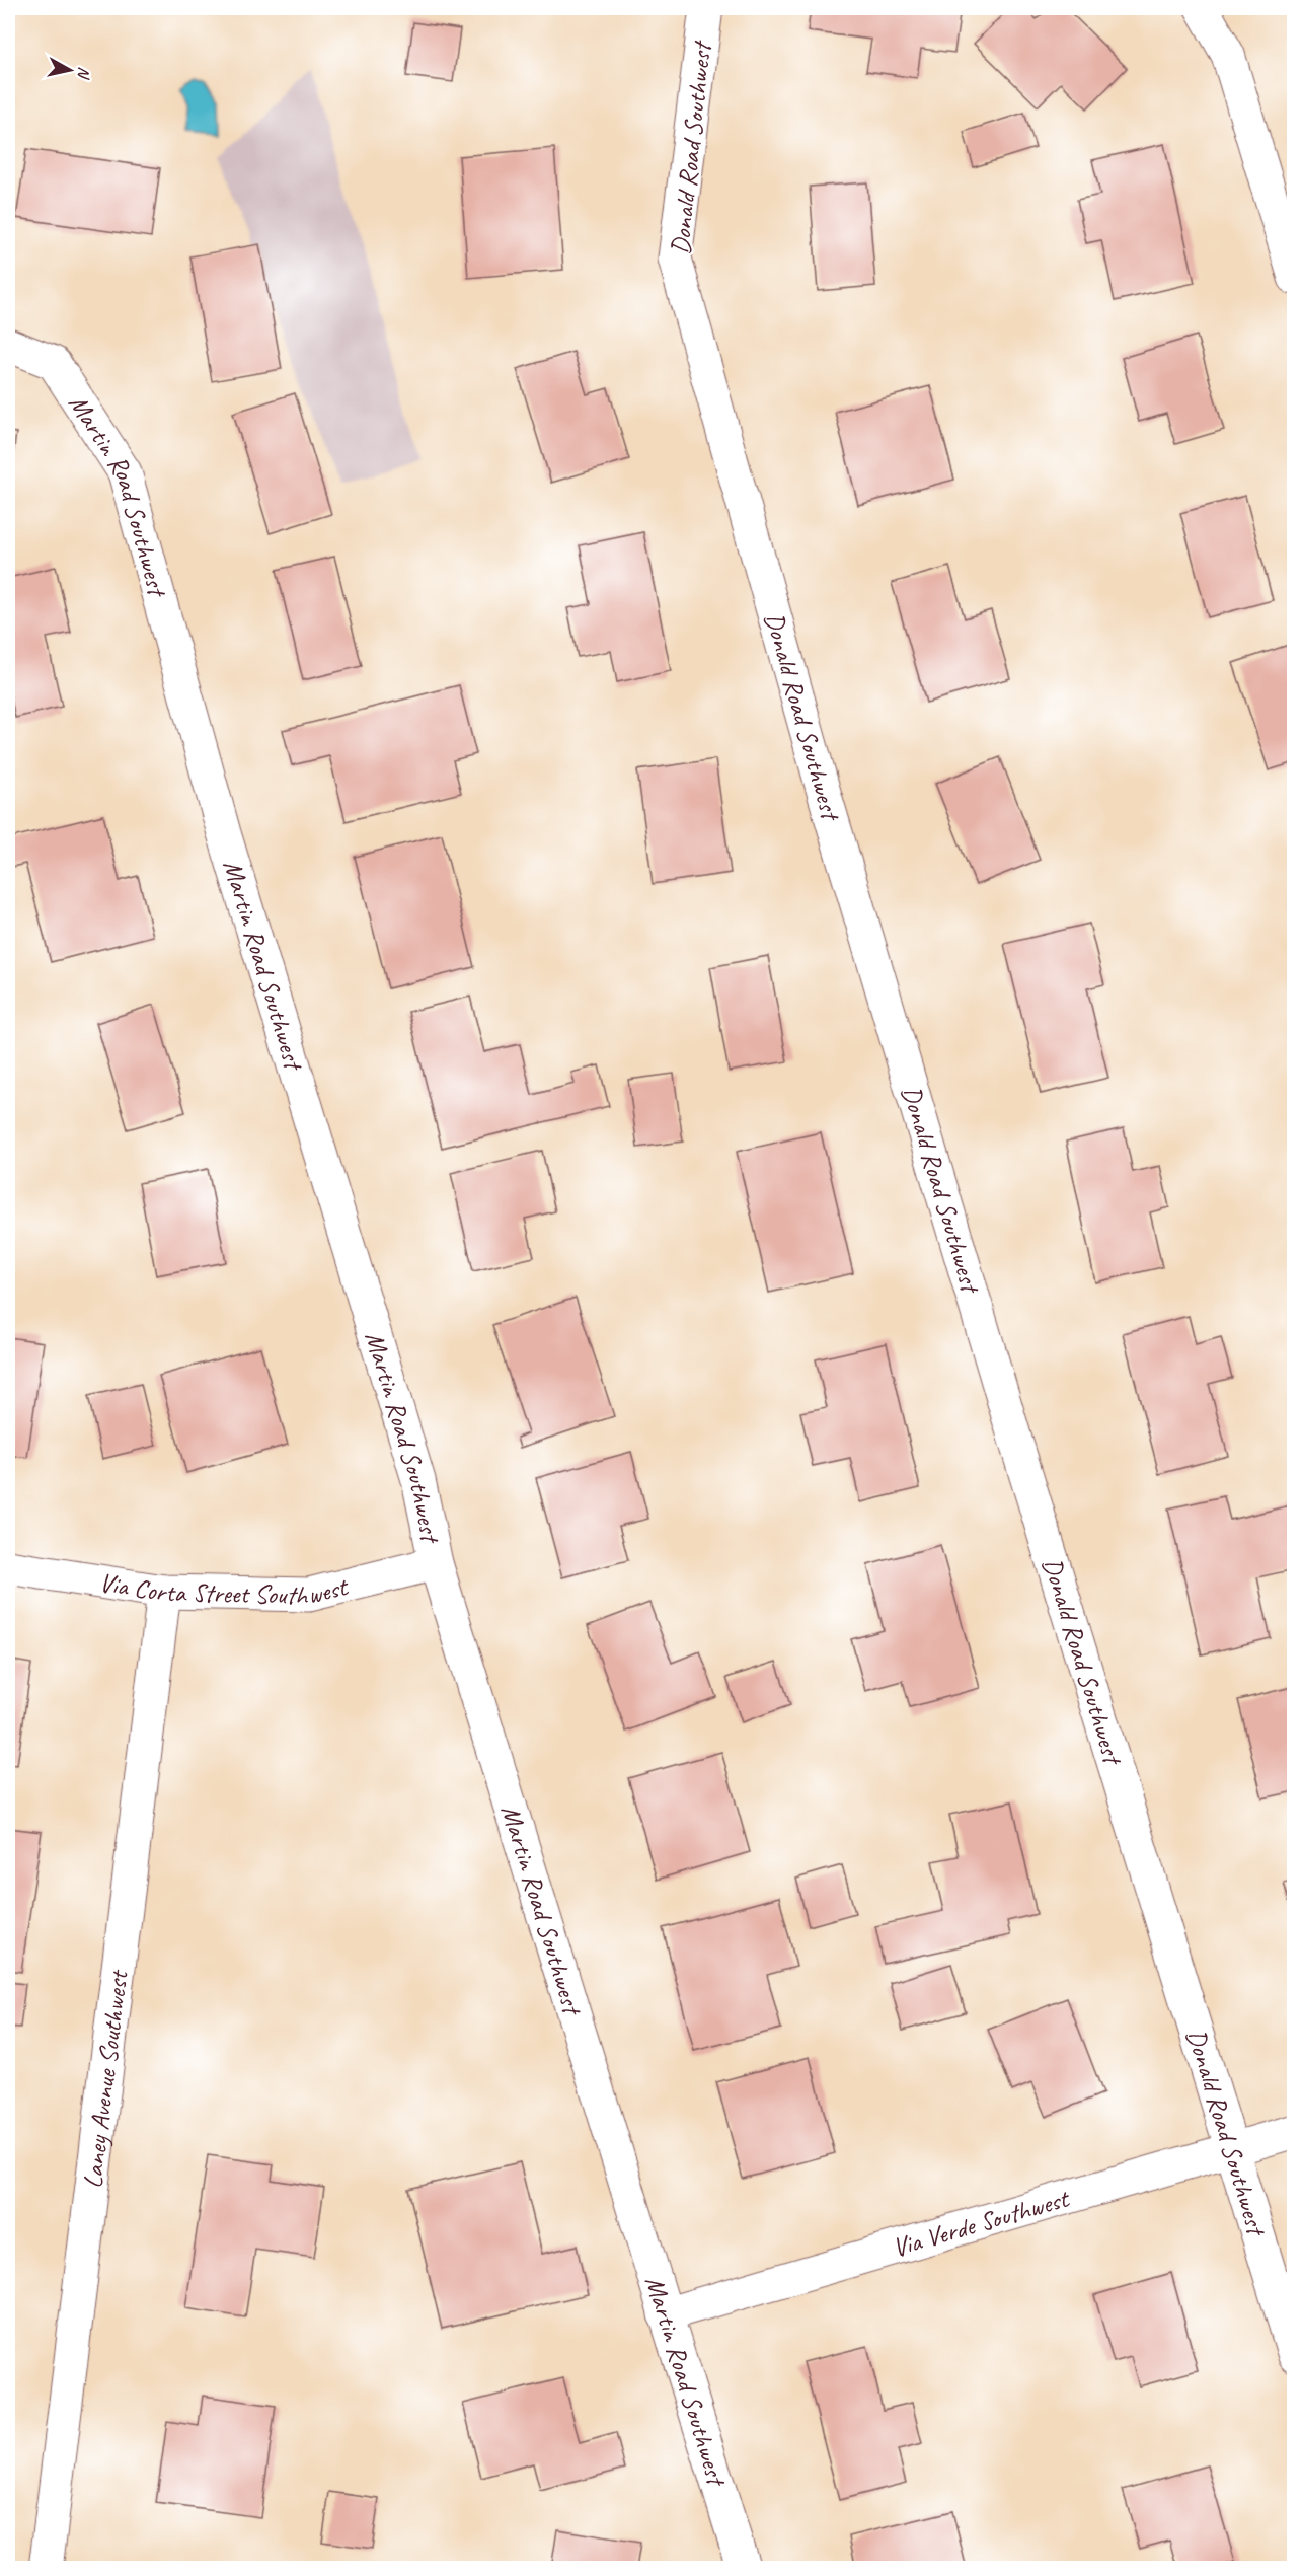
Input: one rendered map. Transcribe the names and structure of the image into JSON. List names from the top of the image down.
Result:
{
  "streets": {
    "street": [
      "Donald Road Southwest",
      "Martin Road Southwest",
      "Via Corta Street Southwest",
      "Laney Avenue Southwest",
      "Via Verde Southwest"
    ]
  },
  "crossings": [
    ["Donald Road Southwest", "Via Verde Southwest"],
    ["Martin Road Southwest", "Via Corta Street Southwest"],
    ["Martin Road Southwest", "Via Verde Southwest"],
    ["Via Corta Street Southwest", "Laney Avenue Southwest"]
  ],
  "north": "right"
}
